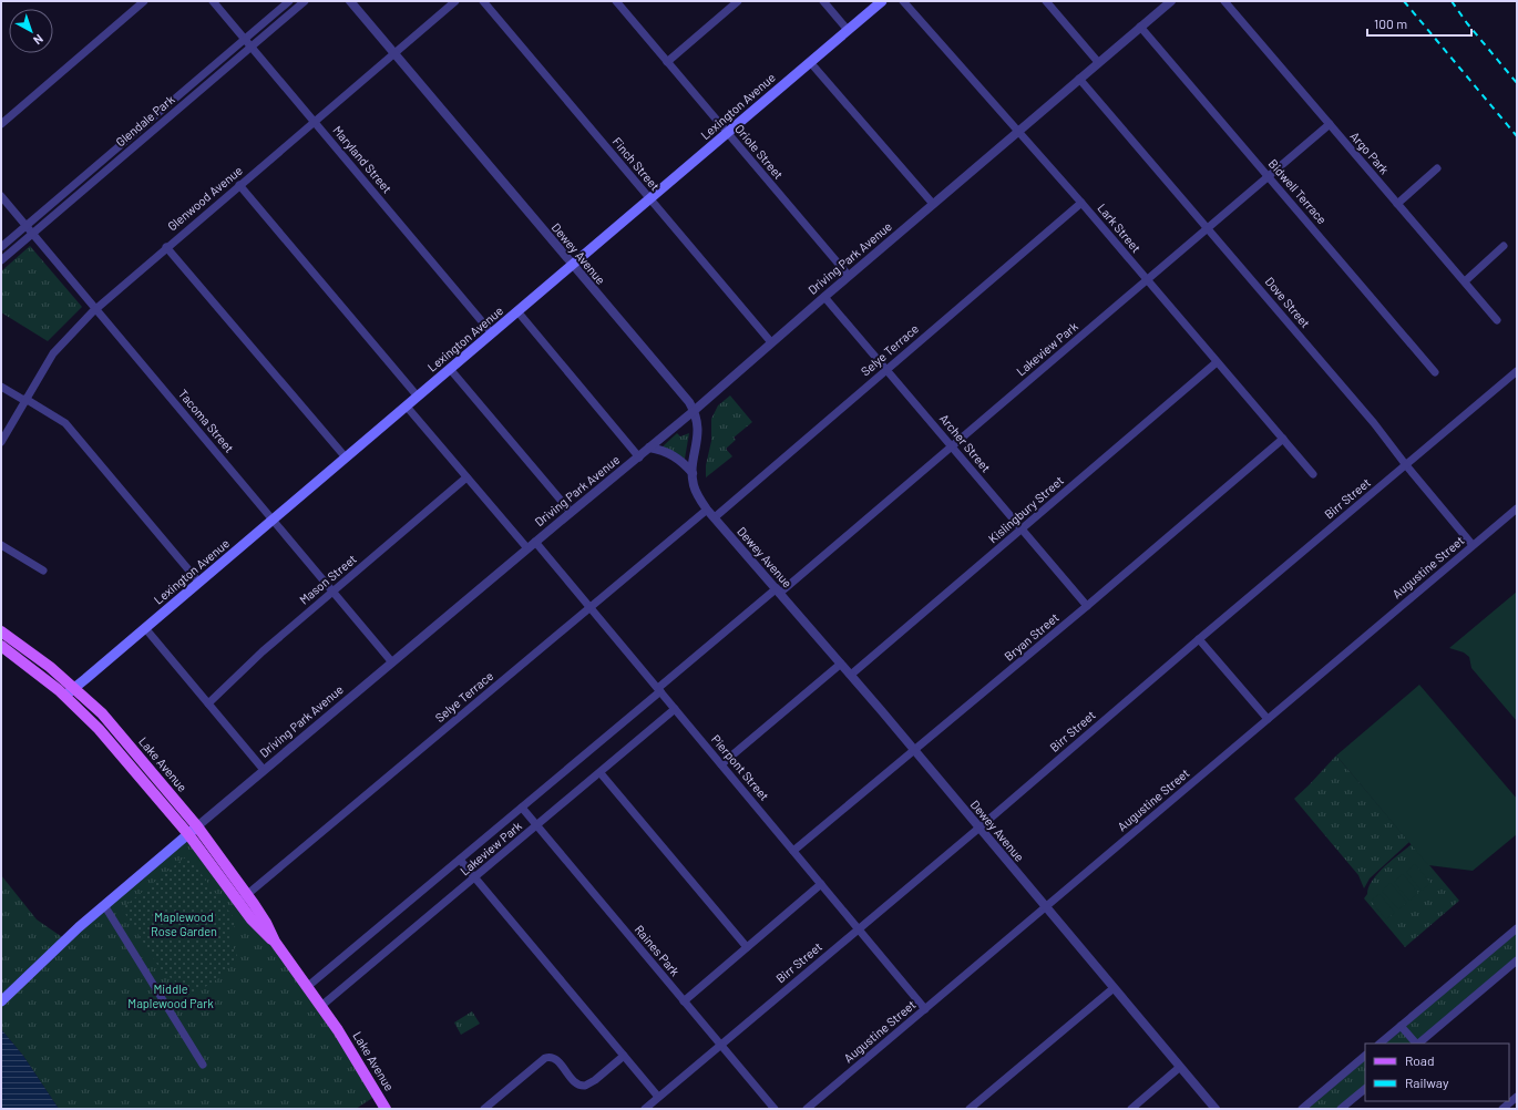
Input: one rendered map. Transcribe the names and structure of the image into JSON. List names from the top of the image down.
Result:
{
  "streets": {
    "main road": ["Lexington Avenue", "Driving Park Avenue", "Lake Avenue"],
    "street": [
      "Glendale Park",
      "Oriole Street",
      "Argo Park",
      "Maryland Street",
      "Finch Street",
      "Bidwell Terrace",
      "Glenwood Avenue",
      "Lark Street",
      "Dewey Avenue",
      "Dove Street",
      "Lakeview Park",
      "Selye Terrace",
      "Tacoma Street",
      "Archer Street",
      "Birr Street",
      "Kislingbury Street",
      "Augustine Street",
      "Mason Street",
      "Bryan Street",
      "Pierpont Street",
      "Raines Park"
    ]
  },
  "crossings": [
    ["Lexington Avenue", "Oriole Street"],
    ["Lexington Avenue", "Maryland Street"],
    ["Lexington Avenue", "Finch Street"],
    ["Lexington Avenue", "Dewey Avenue"],
    ["Lexington Avenue", "Tacoma Street"],
    ["Lexington Avenue", "Lake Avenue"],
    ["Glendale Park", "Maryland Street"],
    ["Glendale Park", "Tacoma Street"],
    ["Oriole Street", "Driving Park Avenue"],
    ["Argo Park", "Lakeview Park"],
    ["Maryland Street", "Glenwood Avenue"],
    ["Finch Street", "Driving Park Avenue"],
    ["Bidwell Terrace", "Driving Park Avenue"],
    ["Bidwell Terrace", "Lakeview Park"],
    ["Glenwood Avenue", "Dewey Avenue"],
    ["Glenwood Avenue", "Tacoma Street"],
    ["Lark Street", "Driving Park Avenue"],
    ["Lark Street", "Lakeview Park"],
    ["Lark Street", "Selye Terrace"],
    ["Lark Street", "Kislingbury Street"],
    ["Lark Street", "Bryan Street"],
    ["Dewey Avenue", "Driving Park Avenue"],
    ["Dewey Avenue", "Lakeview Park"],
    ["Dewey Avenue", "Selye Terrace"],
    ["Dewey Avenue", "Birr Street"],
    ["Dewey Avenue", "Kislingbury Street"],
    ["Dewey Avenue", "Augustine Street"],
    ["Dewey Avenue", "Bryan Street"],
    ["Driving Park Avenue", "Dove Street"],
    ["Driving Park Avenue", "Tacoma Street"],
    ["Driving Park Avenue", "Archer Street"],
    ["Driving Park Avenue", "Lake Avenue"],
    ["Driving Park Avenue", "Pierpont Street"],
    ["Dove Street", "Lakeview Park"],
    ["Dove Street", "Birr Street"],
    ["Dove Street", "Augustine Street"],
    ["Lakeview Park", "Archer Street"],
    ["Lakeview Park", "Lake Avenue"],
    ["Lakeview Park", "Pierpont Street"],
    ["Lakeview Park", "Raines Park"],
    ["Selye Terrace", "Archer Street"],
    ["Selye Terrace", "Lake Avenue"],
    ["Selye Terrace", "Pierpont Street"],
    ["Tacoma Street", "Mason Street"],
    ["Archer Street", "Kislingbury Street"],
    ["Archer Street", "Bryan Street"],
    ["Birr Street", "Pierpont Street"],
    ["Birr Street", "Raines Park"],
    ["Augustine Street", "Pierpont Street"],
    ["Bryan Street", "Pierpont Street"]
  ],
  "parks": ["Maplewood Rose Garden", "Middle Maplewood Park"],
  "legend": ["Road", "Railway"],
  "scale_bar": "100 m",
  "north": "bottom right"
}
